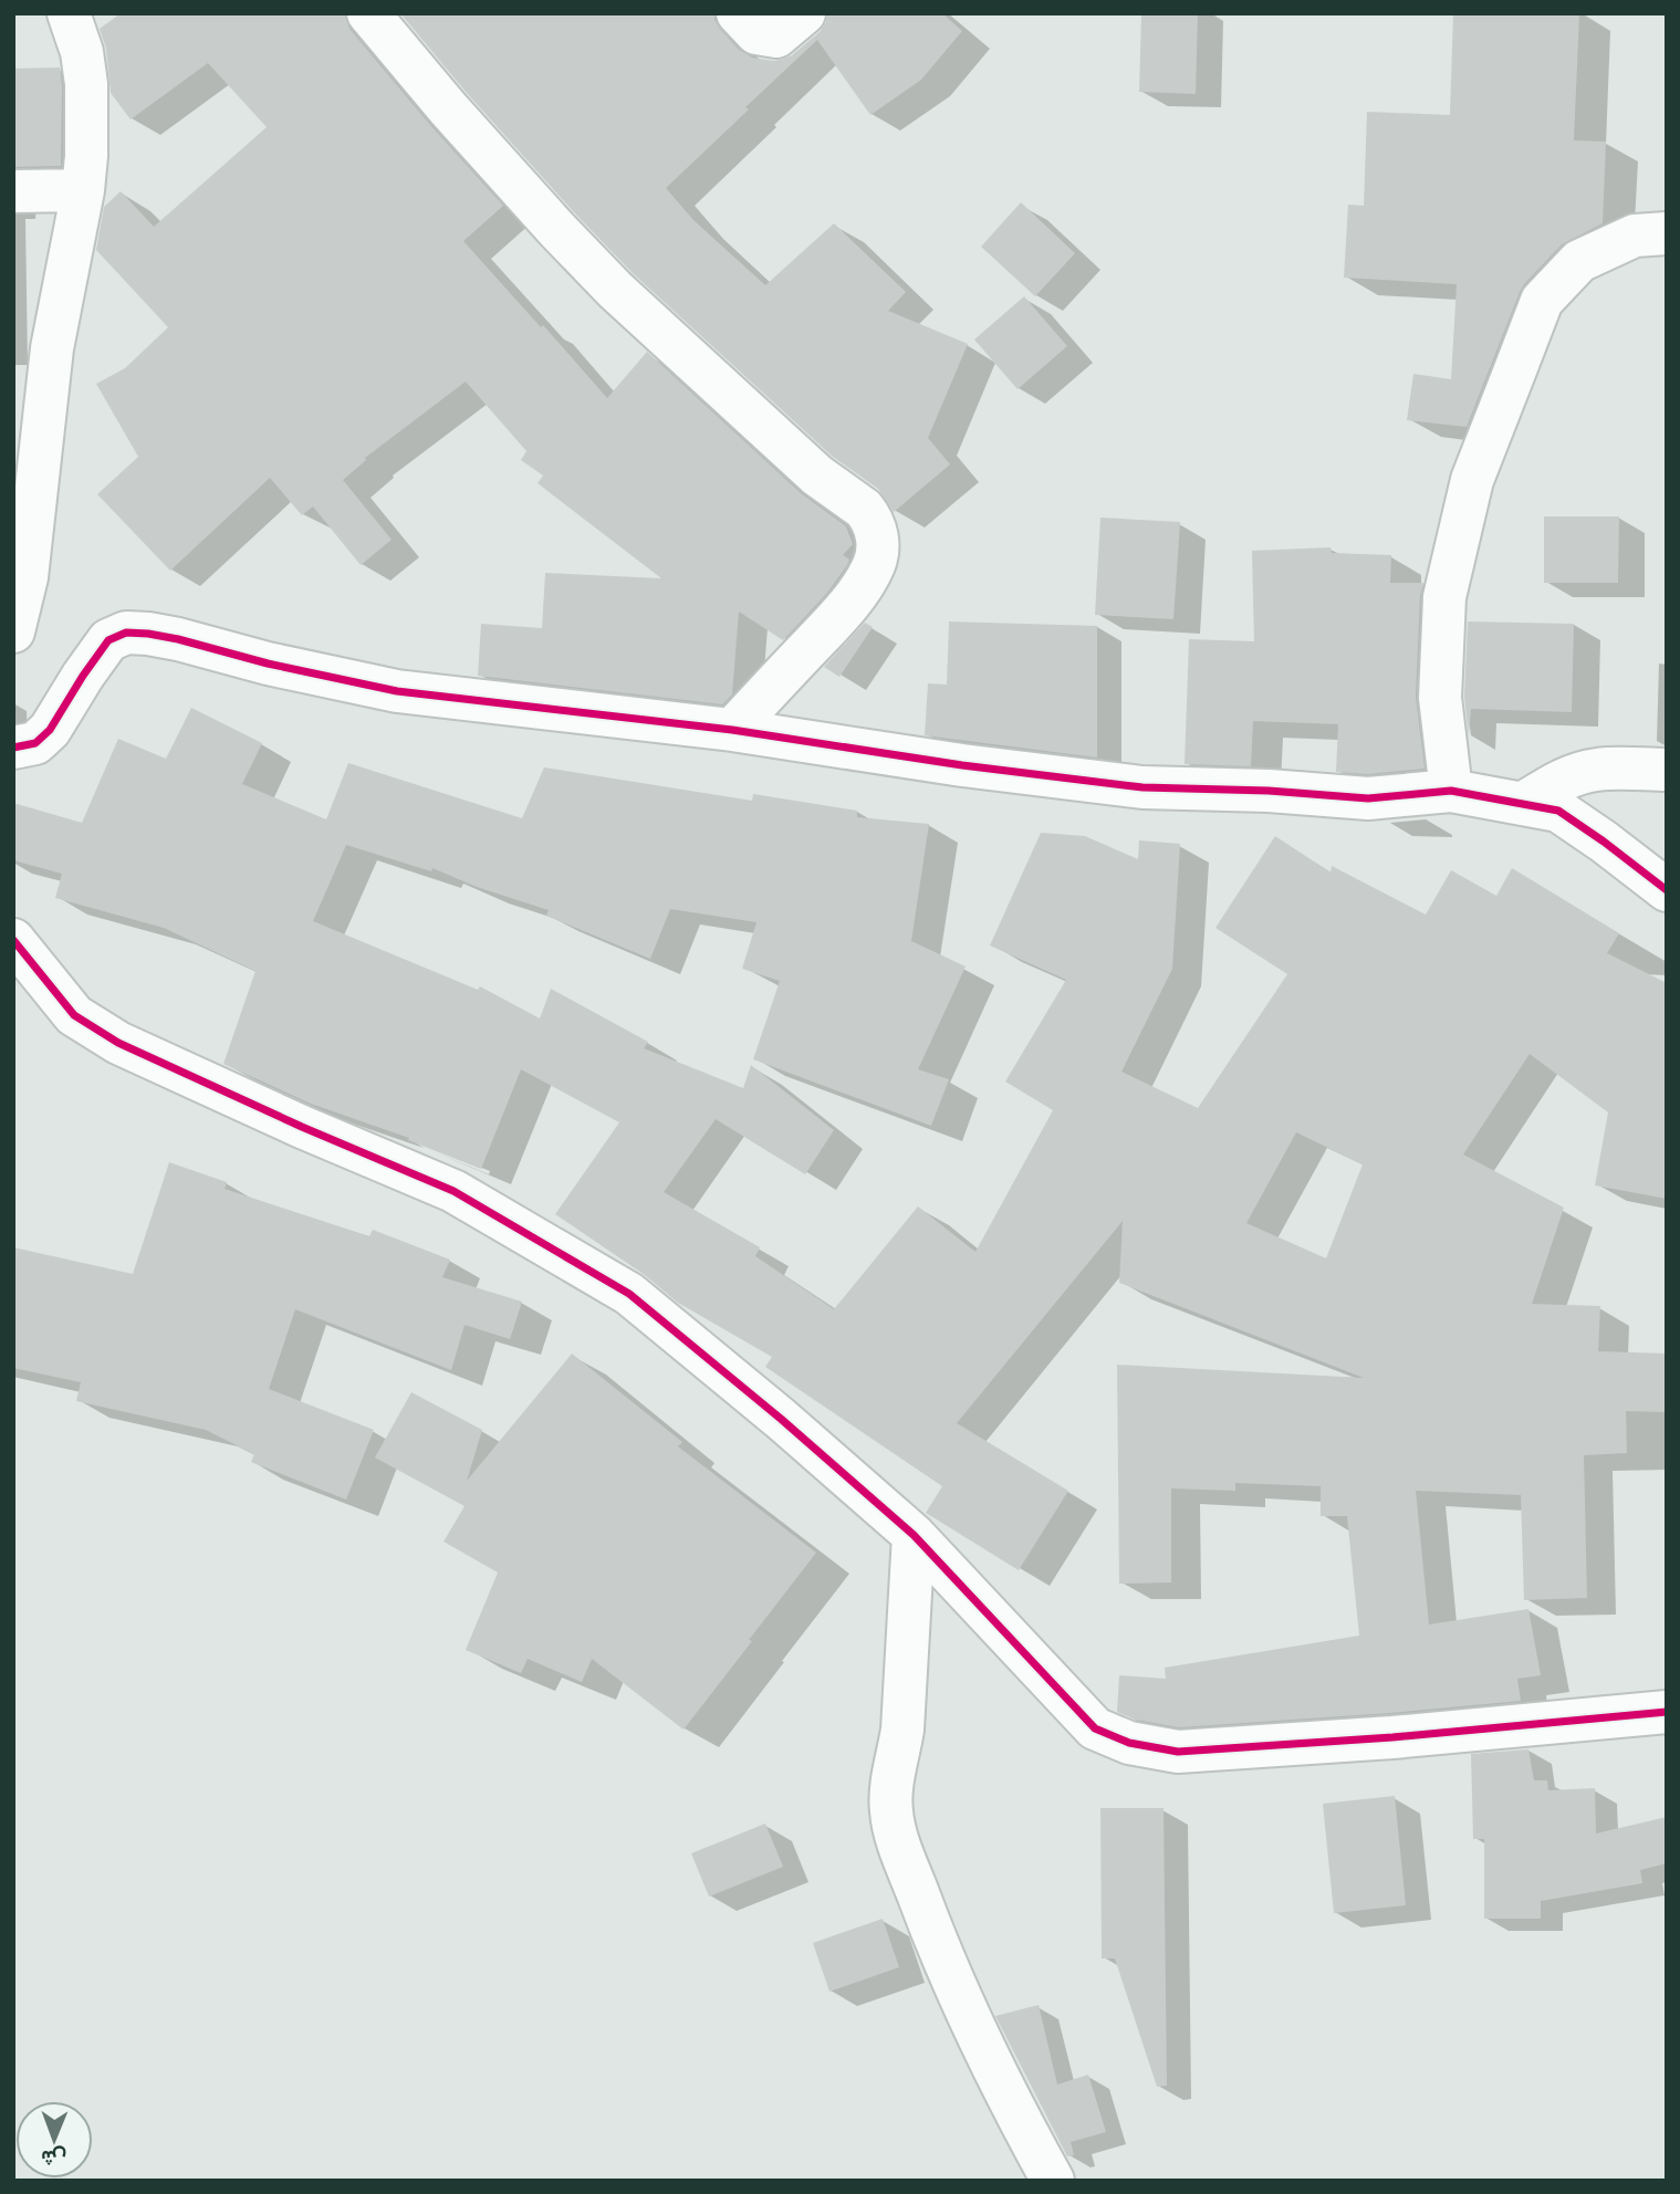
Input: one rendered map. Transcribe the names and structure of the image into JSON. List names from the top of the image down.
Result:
{
  "north": "bottom"
}
